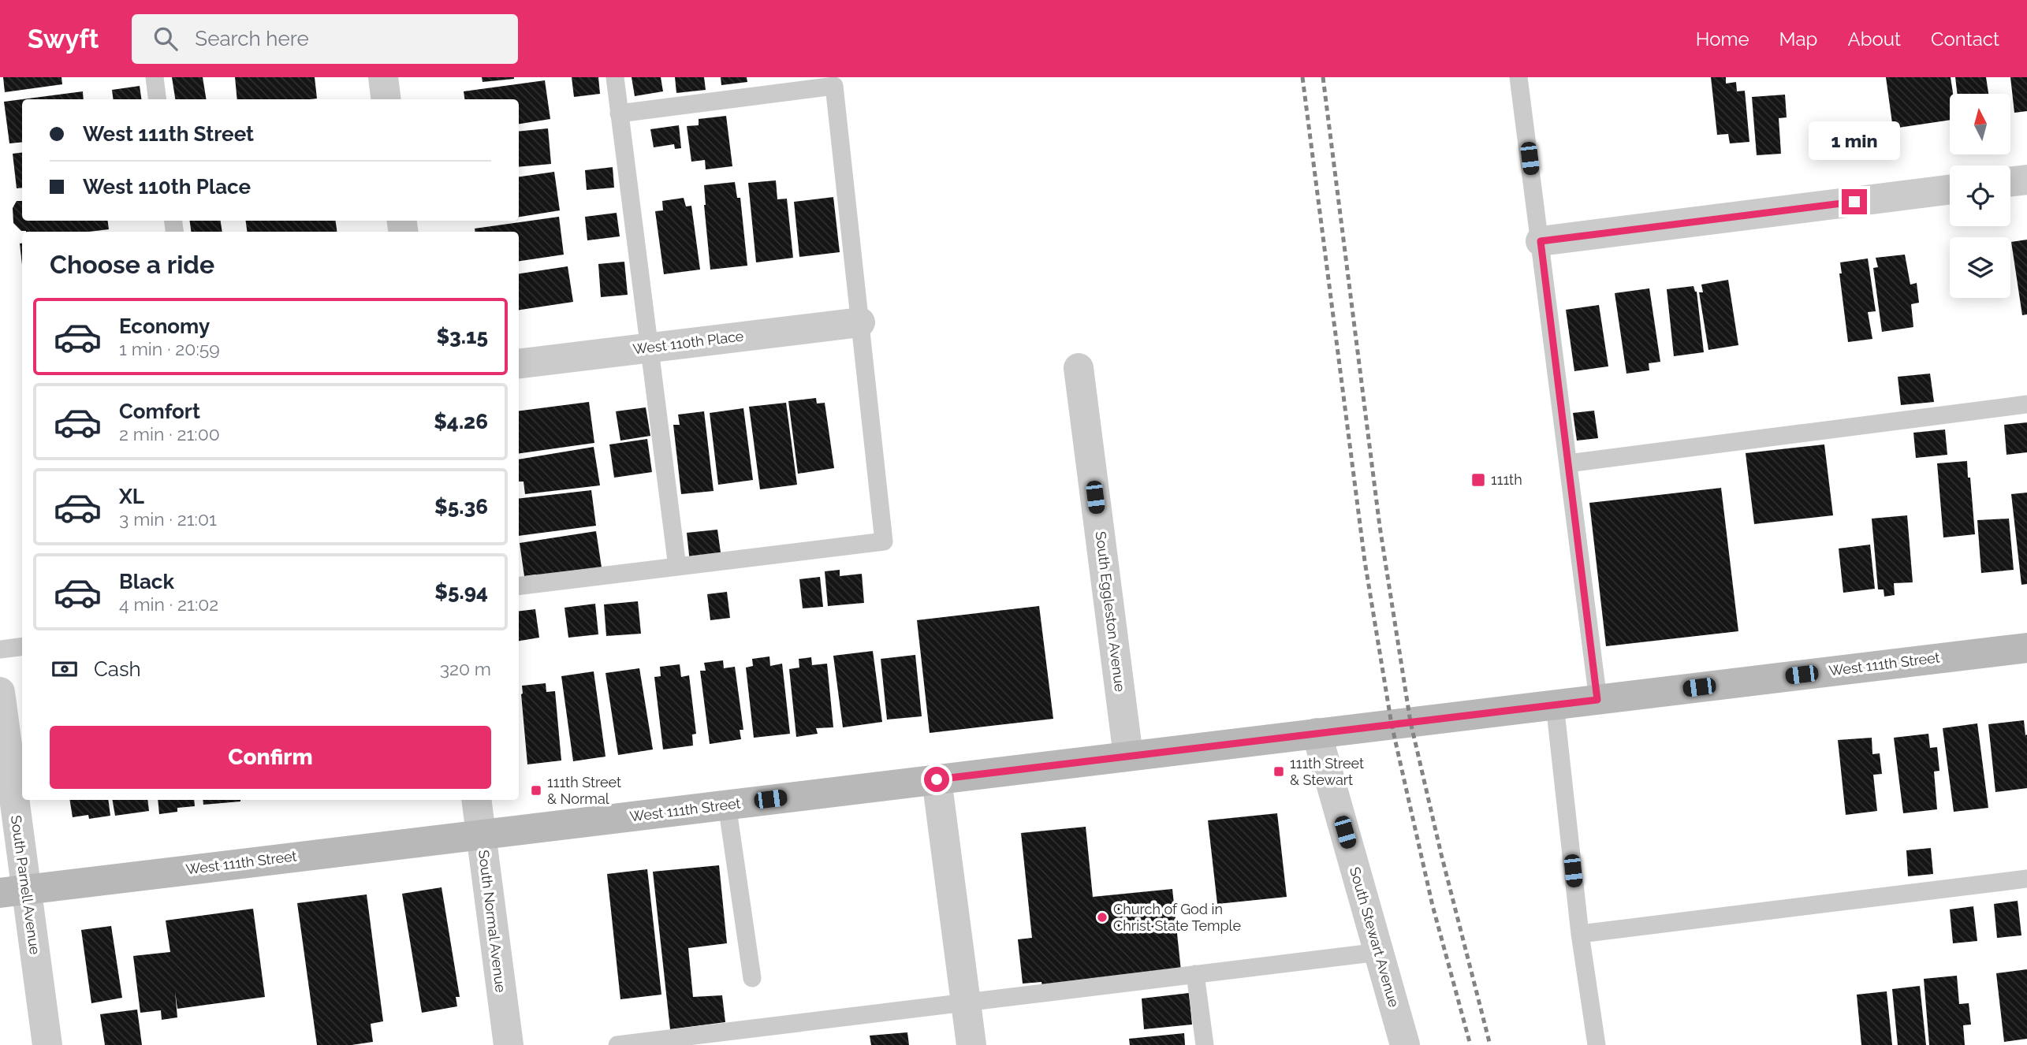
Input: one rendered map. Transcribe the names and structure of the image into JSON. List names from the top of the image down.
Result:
{
  "streets": {
    "main road": ["West 111th Street"],
    "street": [
      "West 110th Place",
      "South Eggleston Avenue",
      "South Parnell Avenue",
      "South Normal Avenue",
      "South Stewart Avenue"
    ]
  },
  "crossings": [
    ["South Eggleston Avenue", "West 111th Street"],
    ["West 111th Street", "South Parnell Avenue"],
    ["West 111th Street", "South Normal Avenue"],
    ["West 111th Street", "South Stewart Avenue"]
  ],
  "places": {
    "transit": ["111th", "111th Street & Stewart", "111th Street & Normal"],
    "other": ["Church of God in Christ State Temple"]
  },
  "north": "top",
  "page": {
    "header": "Swyft",
    "search": "Search here",
    "nav": [
      "Home",
      "Map",
      "About",
      "Contact"
    ],
    "banner": ["West 111th Street", "West 110th Place"],
    "bubble": "1 min",
    "heading": "Choose a ride",
    "list": [
      {
        "name": "Economy",
        "note": "1 min · 20:59",
        "value": "$3.15"
      },
      {
        "name": "Comfort",
        "note": "2 min · 21:00",
        "value": "$4.26"
      },
      {
        "name": "XL",
        "note": "3 min · 21:01",
        "value": "$5.36"
      },
      {
        "name": "Black",
        "note": "4 min · 21:02",
        "value": "$5.94"
      }
    ],
    "pay": ["Cash", "320 m"],
    "buttons": "Confirm"
  }
}
